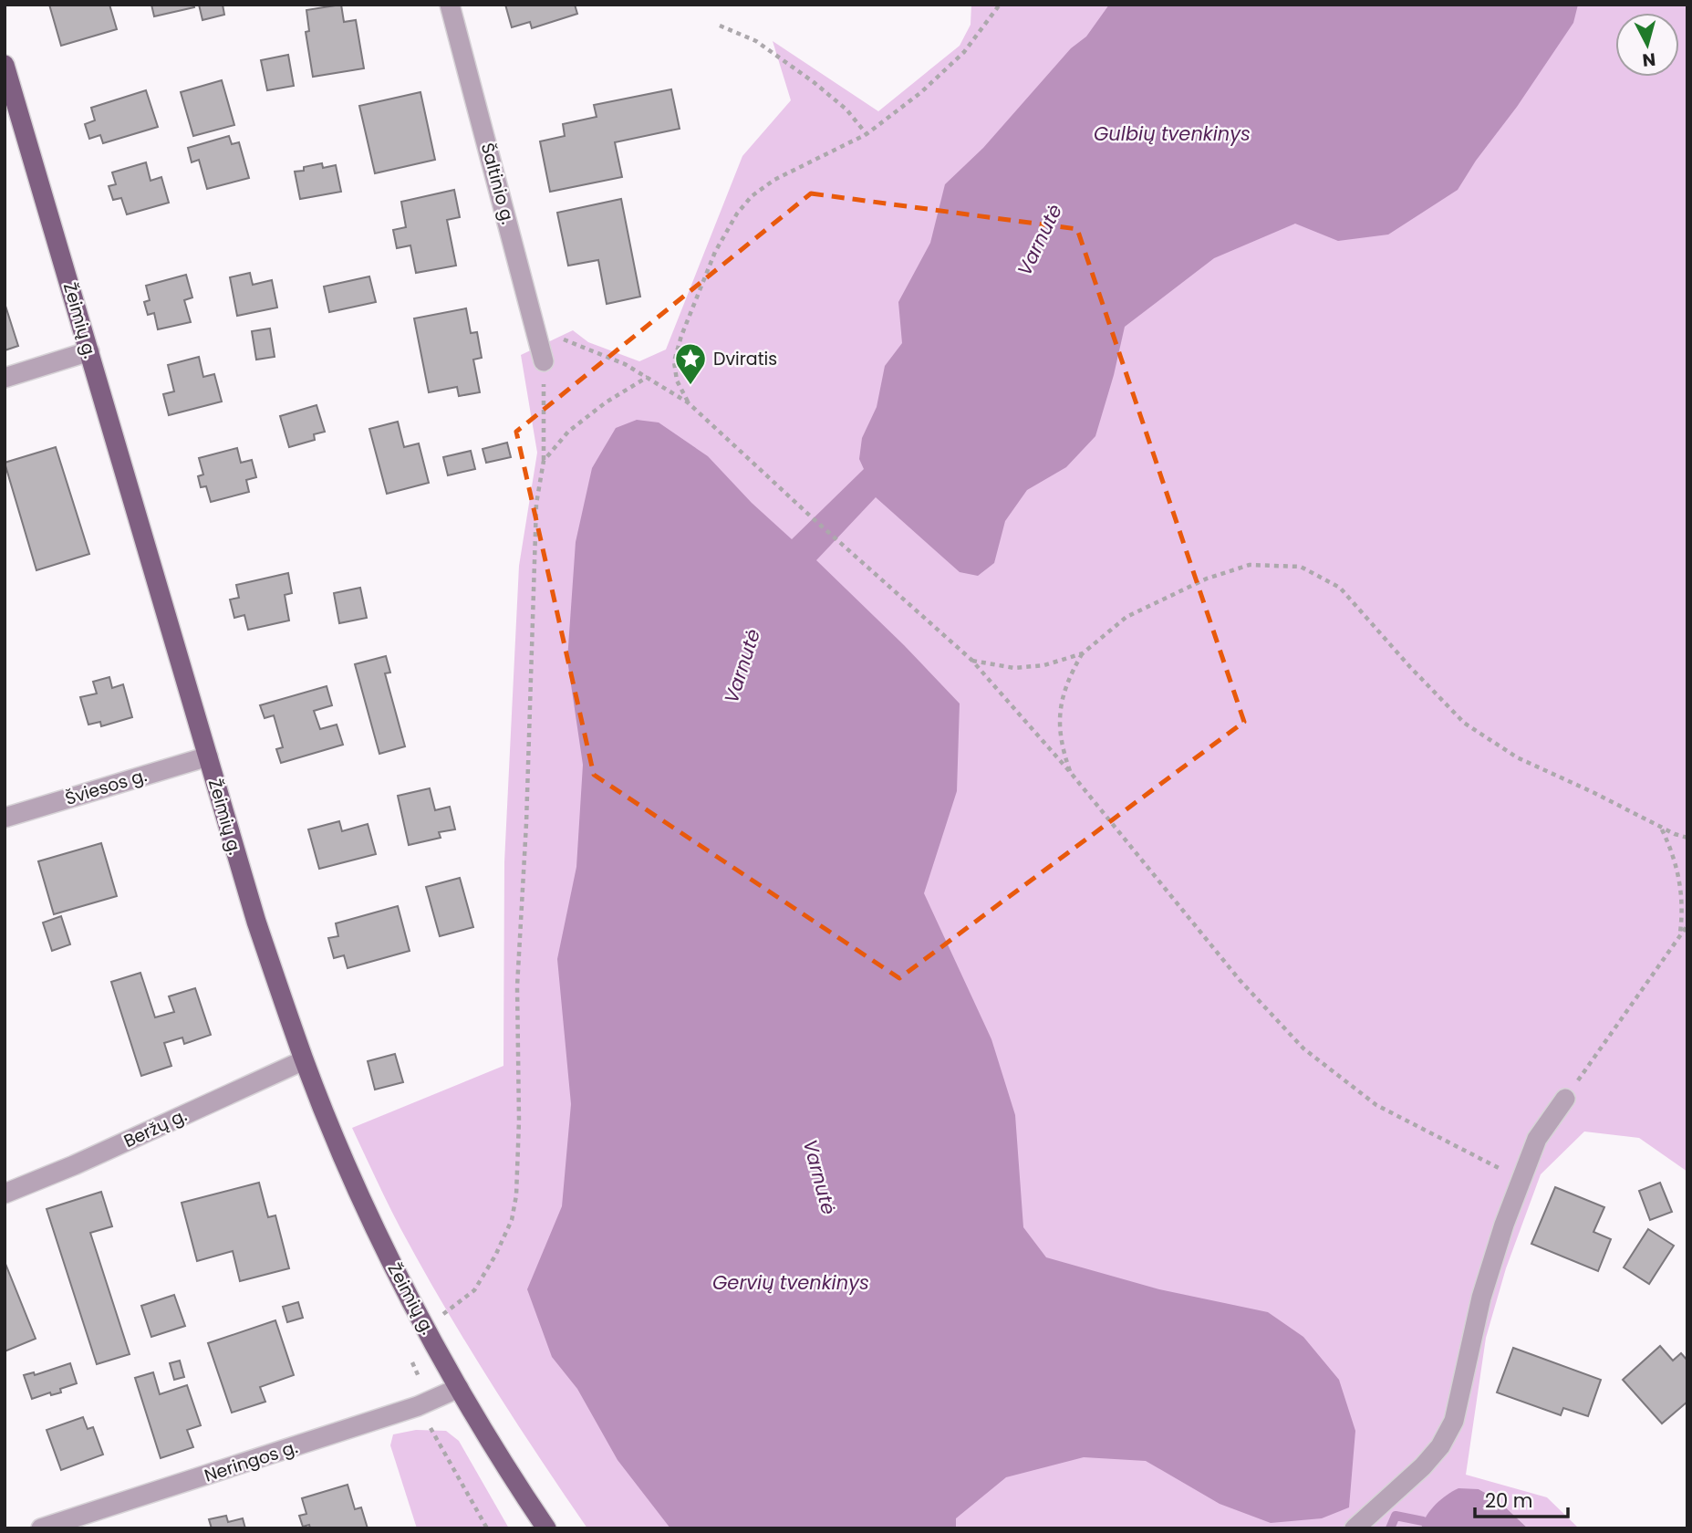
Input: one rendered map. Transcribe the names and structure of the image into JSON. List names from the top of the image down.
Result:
{
  "streets": {
    "main road": ["Žeimių g."],
    "street": [
      "Šaltinio g.",
      "Šviesos g.",
      "Beržų g.",
      "Neringos g."
    ]
  },
  "crossings": [
    ["Žeimių g.", "Šviesos g."],
    ["Žeimių g.", "Beržų g."],
    ["Žeimių g.", "Neringos g."]
  ],
  "water": ["Gulbių tvenkinys", "Varnutė", "Gervių tvenkinys"],
  "places": {
    "place": ["Dviratis"]
  },
  "scale_bar": "20 m",
  "north": "bottom"
}
